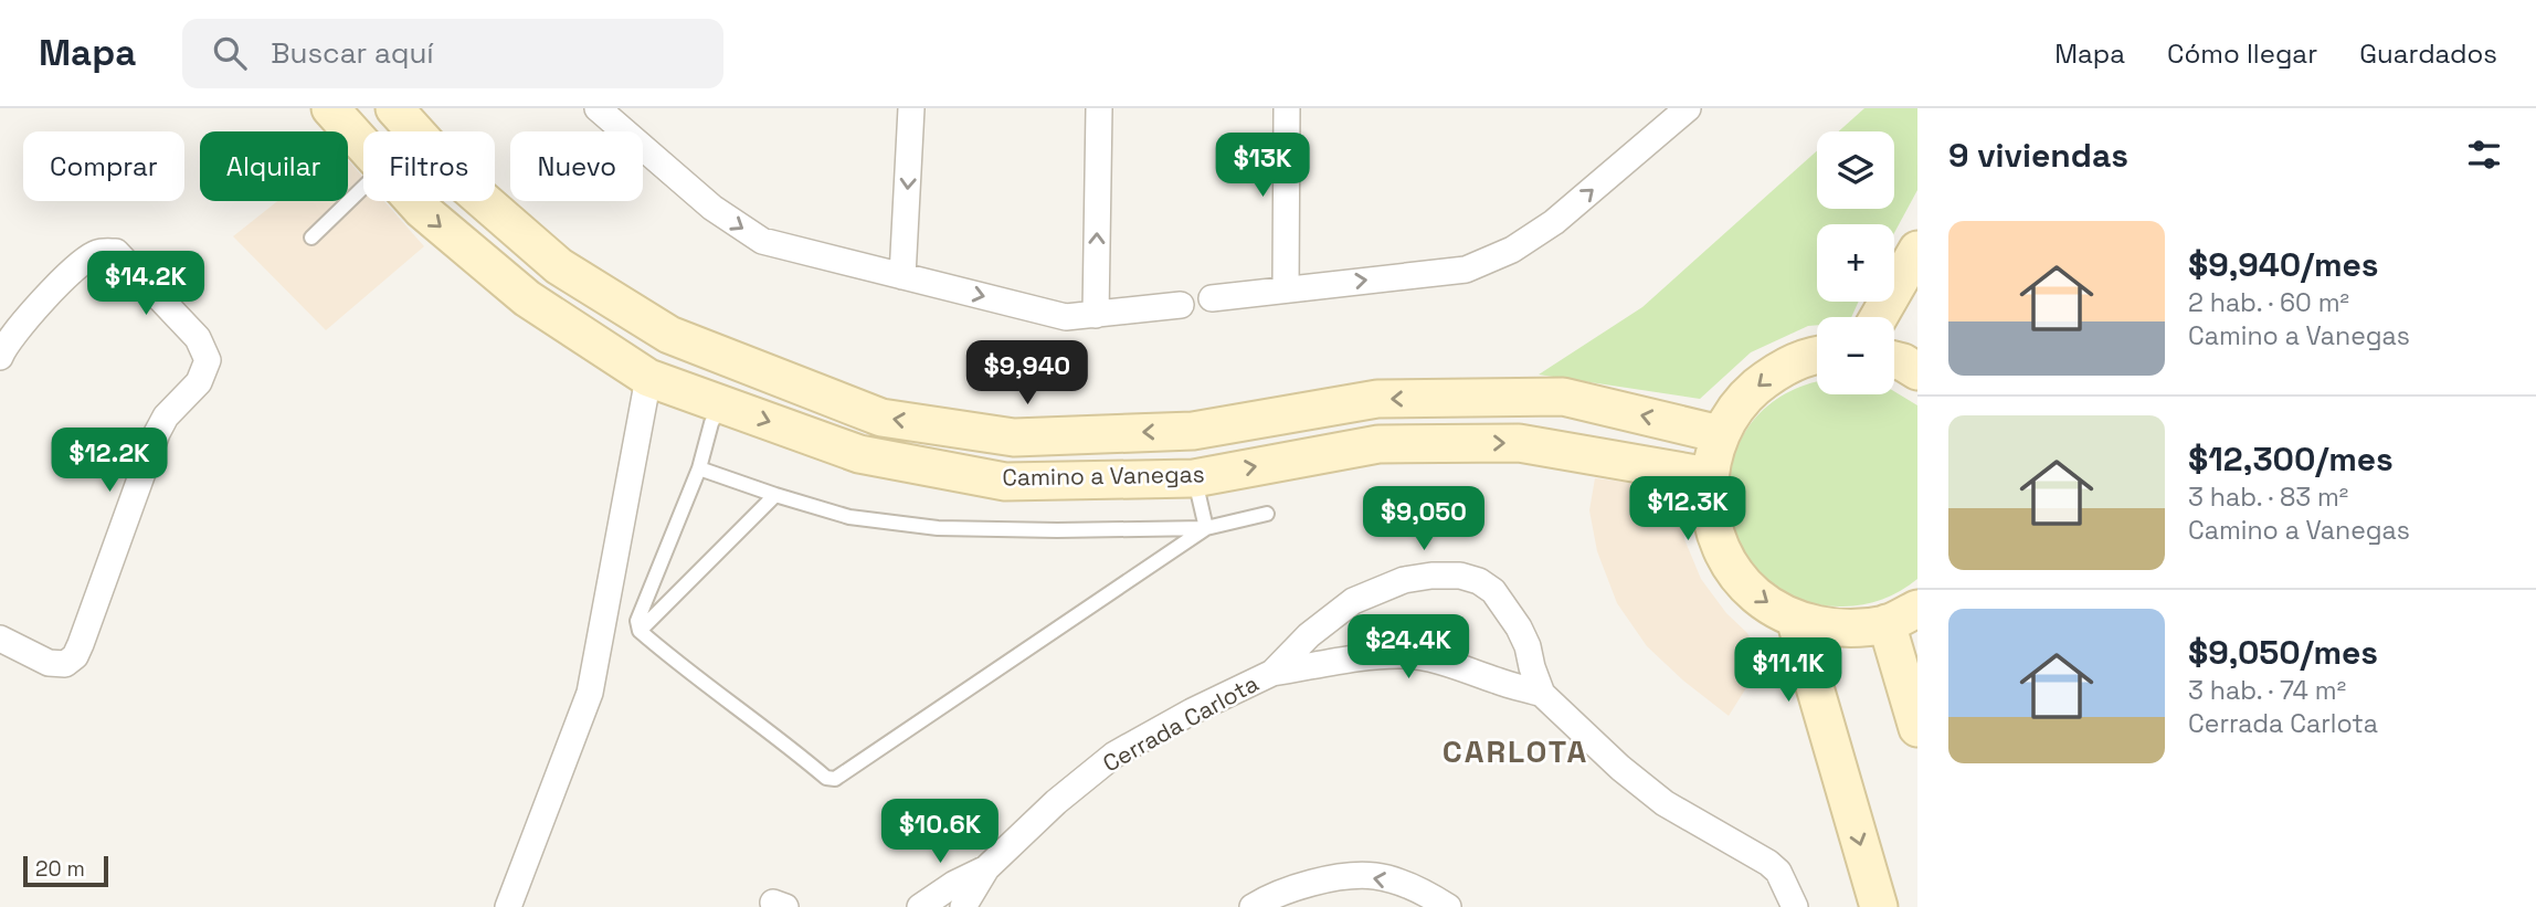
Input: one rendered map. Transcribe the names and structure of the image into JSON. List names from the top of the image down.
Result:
{
  "streets": {
    "main road": ["Camino a Vanegas"],
    "street": ["Cerrada Carlota"]
  },
  "districts": ["CARLOTA"],
  "scale_bar": "20 m",
  "page": {
    "header": "Mapa",
    "search": "Buscar aquí",
    "nav": ["Mapa", "Cómo llegar", "Guardados"],
    "heading": "9 viviendas",
    "map_buttons": ["+", "−"],
    "chip": [
      "Comprar",
      "Alquilar",
      "Filtros",
      "Nuevo"
    ],
    "price": [
      "$13K",
      "$14.2K",
      "$9,940",
      "$12.2K",
      "$12.3K",
      "$9,050",
      "$24.4K",
      "$11.1K",
      "$10.6K"
    ],
    "list": [
      {
        "name": "$9,940/mes",
        "note": "2 hab. · 60 m² · Camino a Vanegas"
      },
      {
        "name": "$12,300/mes",
        "note": "3 hab. · 83 m² · Camino a Vanegas"
      },
      {
        "name": "$9,050/mes",
        "note": "3 hab. · 74 m² · Cerrada Carlota"
      }
    ],
    "scale": "20 m"
  }
}
